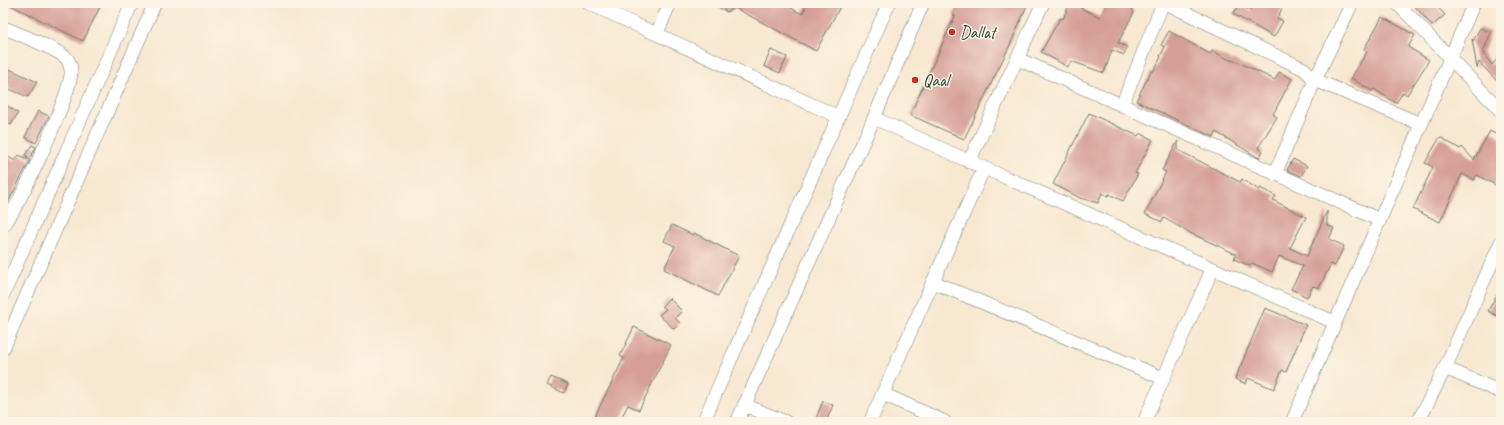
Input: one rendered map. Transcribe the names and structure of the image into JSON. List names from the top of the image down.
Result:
{
  "places": ["Dallat", "Qaal"]
}
